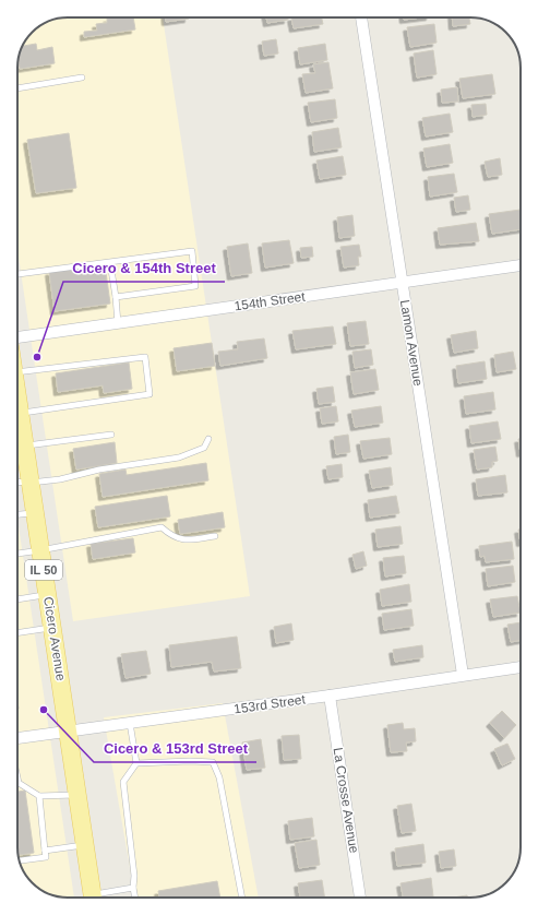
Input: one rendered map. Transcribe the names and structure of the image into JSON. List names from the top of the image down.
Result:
{
  "streets": {
    "main road": ["IL 50", "Cicero Avenue"],
    "street": [
      "154th Street",
      "Lamon Avenue",
      "153rd Street",
      "La Crosse Avenue"
    ]
  },
  "crossings": [
    ["154th Street", "Lamon Avenue"],
    ["Lamon Avenue", "153rd Street"],
    ["Cicero Avenue", "153rd Street"],
    ["153rd Street", "La Crosse Avenue"]
  ],
  "places": ["Cicero & 154th Street", "Cicero & 153rd Street"]
}
